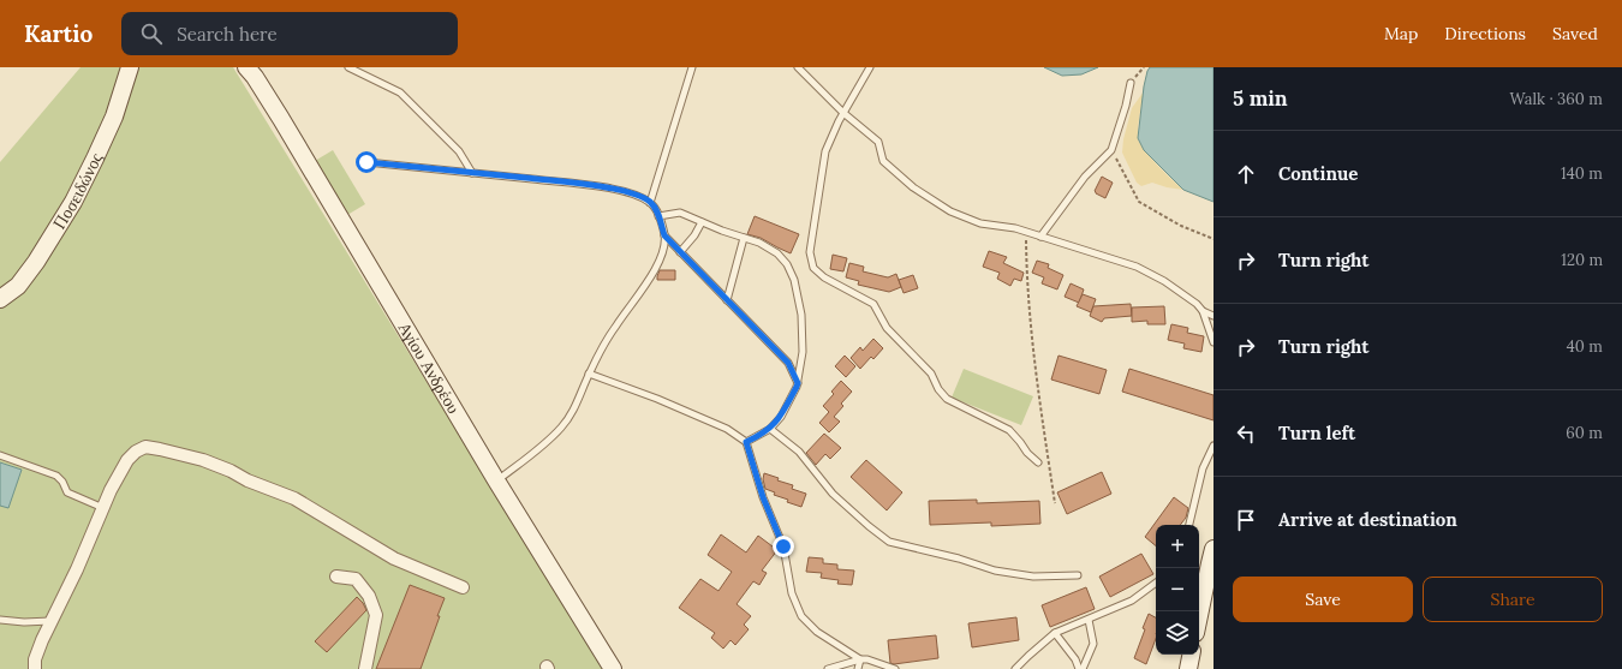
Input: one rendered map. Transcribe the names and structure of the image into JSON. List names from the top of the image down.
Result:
{
  "streets": {
    "main road": ["Ποσειδώνος", "Αγίου Ανδρέου"]
  },
  "page": {
    "header": "Kartio",
    "search": "Search here",
    "nav": ["Map", "Directions", "Saved"],
    "heading": ["5 min", "Walk · 360 m"],
    "list": [
      ["Continue", "140 m"],
      ["Turn right", "120 m"],
      ["Turn right", "40 m"],
      ["Turn left", "60 m"],
      "Arrive at destination"
    ],
    "map_buttons": ["+", "−"],
    "buttons": ["Save", "Share"]
  }
}
